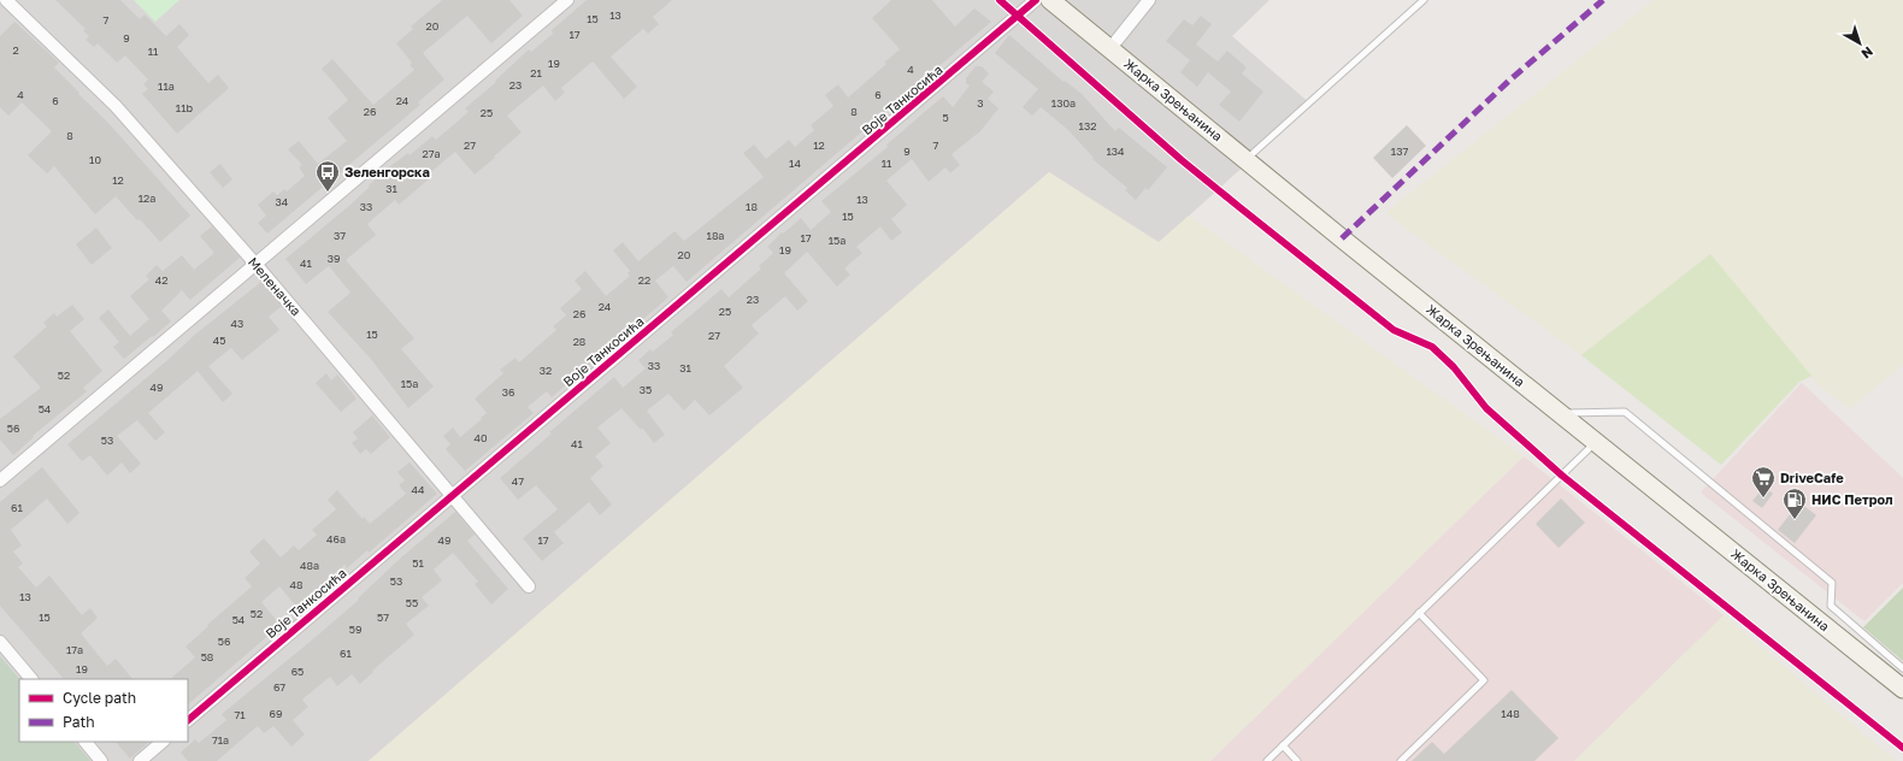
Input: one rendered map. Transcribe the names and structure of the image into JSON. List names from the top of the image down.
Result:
{
  "streets": {
    "main road": ["Жарка Зрењанина"],
    "street": ["Воје Танкосића", "Меленачка"]
  },
  "crossings": [
    ["Воје Танкосића", "Меленачка"]
  ],
  "places": {
    "bus stop": ["Зеленгорска"],
    "supermarket": ["DriveCafe"],
    "fuel station": ["НИС Петрол"]
  },
  "house_numbers": [
    "13",
    "15",
    "7",
    "20",
    "17",
    "9",
    "2",
    "11",
    "19",
    "4",
    "21",
    "23",
    "11a",
    "4",
    "6",
    "6",
    "24",
    "3",
    "130a",
    "11b",
    "26",
    "8",
    "25",
    "5",
    "132",
    "8",
    "27",
    "12",
    "7",
    "9",
    "134",
    "137",
    "27a",
    "10",
    "14",
    "11",
    "12",
    "31",
    "12a",
    "13",
    "34",
    "33",
    "18",
    "15",
    "37",
    "18a",
    "17",
    "15a",
    "19",
    "20",
    "39",
    "41",
    "42",
    "22",
    "23",
    "24",
    "25",
    "26",
    "43",
    "15",
    "27",
    "45",
    "28",
    "33",
    "31",
    "32",
    "52",
    "15a",
    "49",
    "35",
    "36",
    "54",
    "56",
    "40",
    "53",
    "41",
    "47",
    "44",
    "61",
    "46a",
    "49",
    "17",
    "51",
    "48a",
    "53",
    "48",
    "13",
    "55",
    "52",
    "15",
    "57",
    "54",
    "59",
    "56",
    "17a",
    "61",
    "58",
    "19",
    "65",
    "67",
    "69",
    "148",
    "71",
    "71a"
  ],
  "legend": ["Cycle path", "Path"],
  "north": "bottom right"
}
